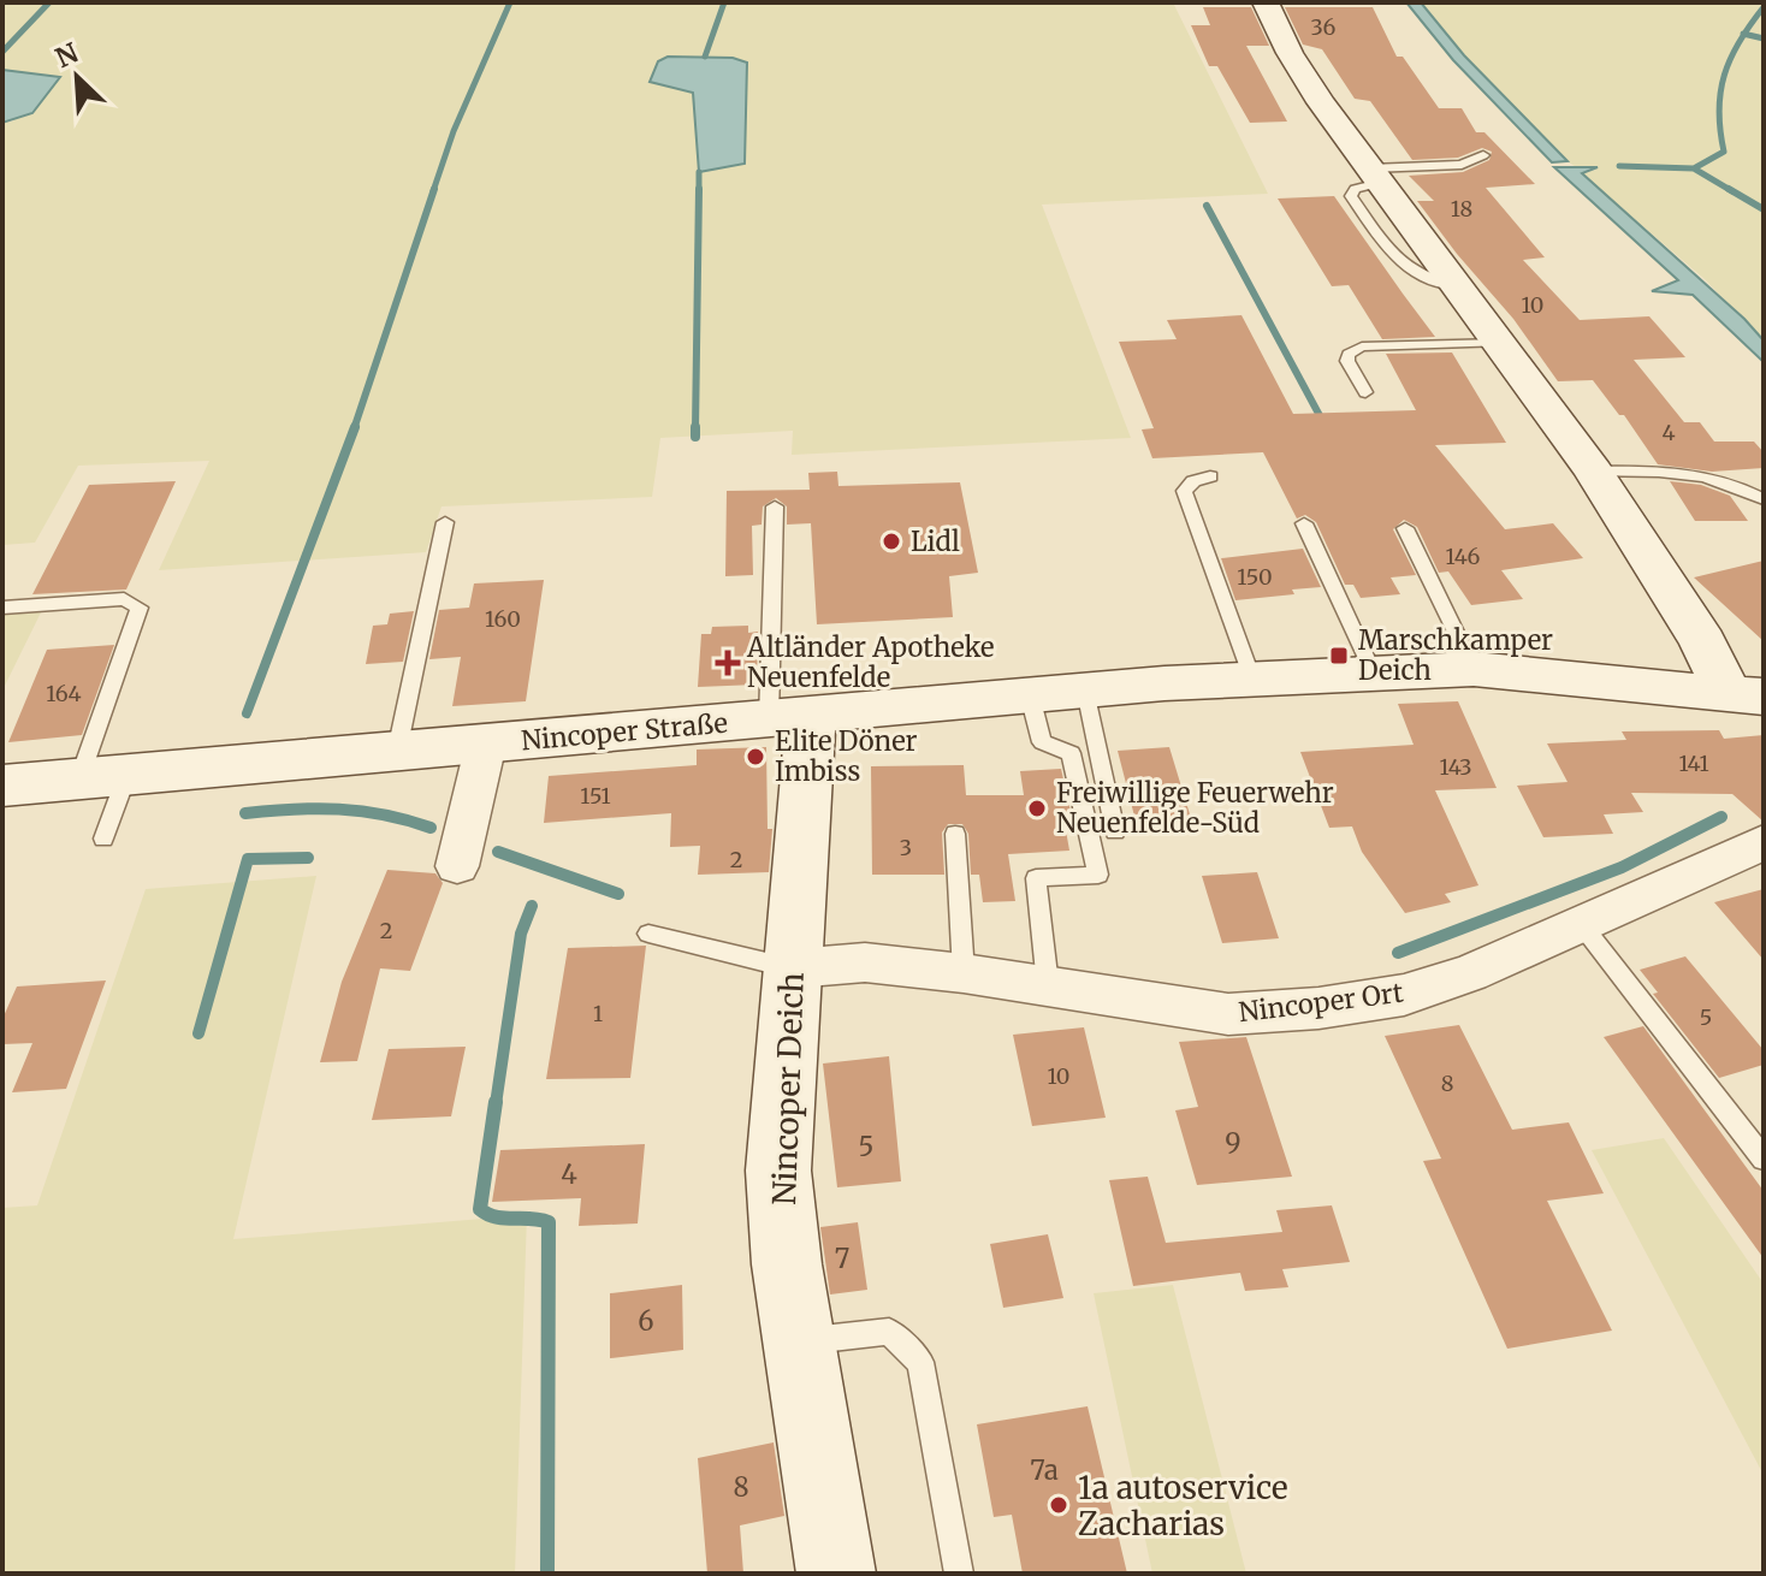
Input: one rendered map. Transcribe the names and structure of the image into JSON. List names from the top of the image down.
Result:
{
  "streets": {
    "main road": ["Nincoper Straße", "Nincoper Deich"],
    "street": ["Nincoper Ort"]
  },
  "crossings": [
    ["Nincoper Straße", "Nincoper Deich"],
    ["Nincoper Ort", "Nincoper Deich"]
  ],
  "places": {
    "other": [
      "Lidl",
      "Elite Döner Imbiss",
      "Freiwillige Feuerwehr Neuenfelde-Süd",
      "1a autoservice Zacharias"
    ],
    "transit": ["Marschkamper Deich"],
    "health": ["Altländer Apotheke Neuenfelde"]
  },
  "house_numbers": [
    "36",
    "18",
    "10",
    "4",
    "146",
    "150",
    "160",
    "164",
    "141",
    "143",
    "151",
    "3",
    "2",
    "2",
    "1",
    "5",
    "10",
    "8",
    "9",
    "5",
    "4",
    "7",
    "6",
    "7a",
    "8"
  ],
  "north": "top left"
}
